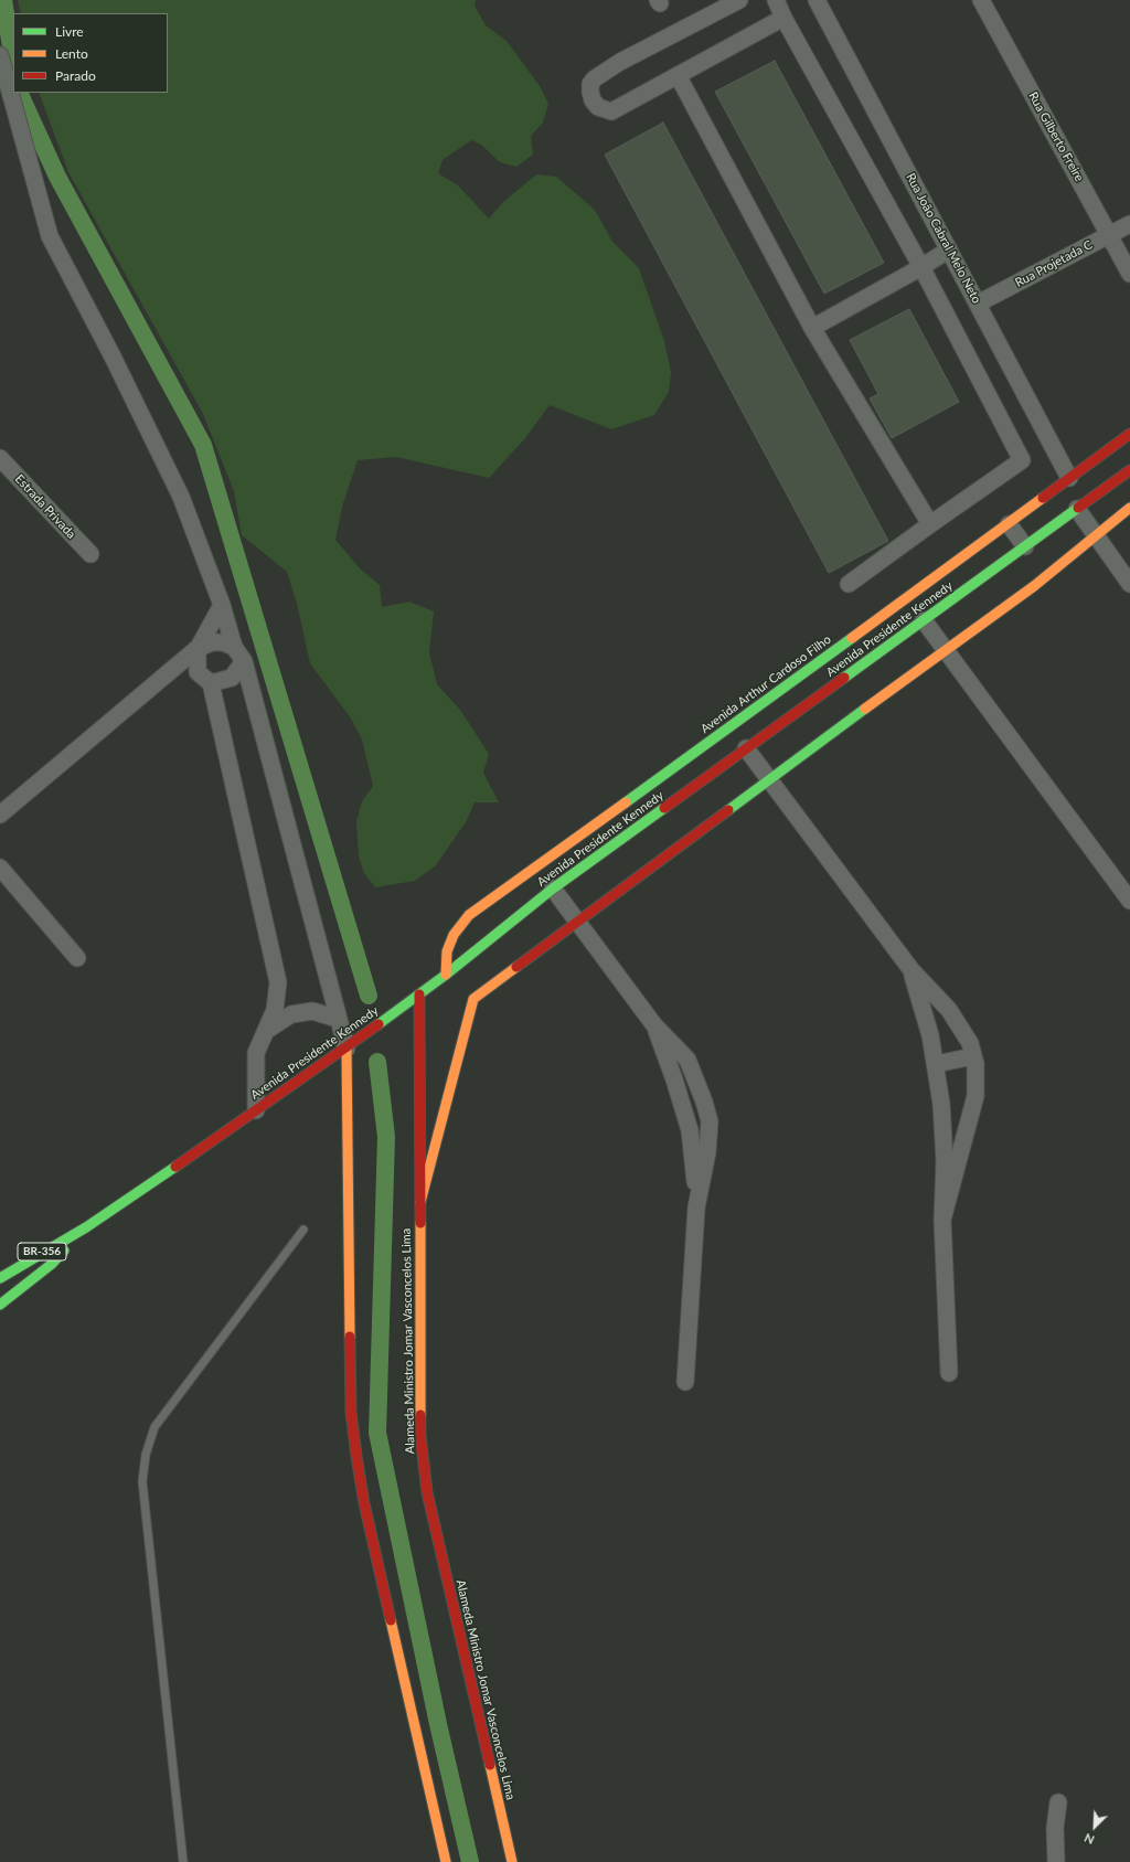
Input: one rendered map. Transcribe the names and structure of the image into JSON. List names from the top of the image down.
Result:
{
  "streets": {
    "main road": [
      "Avenida Presidente Kennedy",
      "Avenida Arthur Cardoso Filho",
      "BR-356",
      "Alameda Ministro Jomar Vasconcelos Lima"
    ],
    "street": [
      "Rua Gilberto Freire",
      "Rua João Cabral Melo Neto",
      "Rua Projetada C",
      "Estrada Privada"
    ]
  },
  "crossings": [
    ["Rua Gilberto Freire", "Rua Projetada C"],
    ["Rua João Cabral Melo Neto", "Rua Projetada C"],
    ["Rua João Cabral Melo Neto", "Avenida Arthur Cardoso Filho"],
    ["Avenida Presidente Kennedy", "Avenida Arthur Cardoso Filho"],
    ["Avenida Presidente Kennedy", "Alameda Ministro Jomar Vasconcelos Lima"]
  ],
  "legend": ["Livre", "Lento", "Parado"],
  "north": "bottom left"
}
